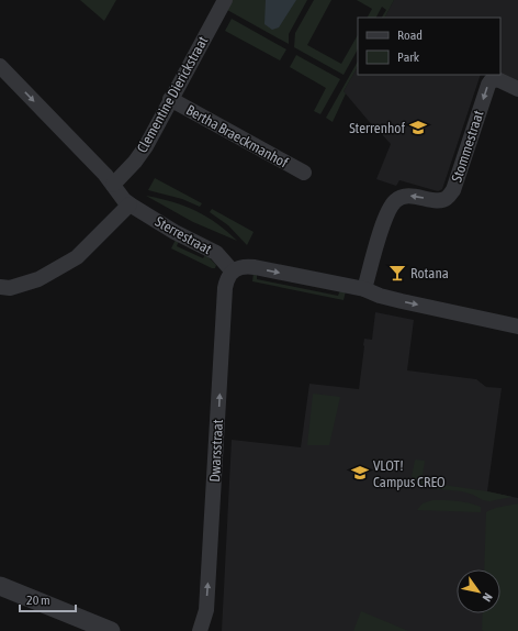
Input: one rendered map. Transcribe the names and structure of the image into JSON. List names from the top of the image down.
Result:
{
  "streets": {
    "street": [
      "Clementine Dierickstraat",
      "Bertha Braeckmanhof",
      "Stommestraat",
      "Sterrestraat",
      "Dwarsstraat"
    ]
  },
  "crossings": [
    ["Clementine Dierickstraat", "Bertha Braeckmanhof"],
    ["Clementine Dierickstraat", "Sterrestraat"],
    ["Sterrestraat", "Dwarsstraat"]
  ],
  "one_way": ["Stommestraat", "Sterrestraat", "Dwarsstraat"],
  "places": {
    "school or university": ["Sterrenhof", "VLOT! Campus CREO"],
    "bar": ["Rotana"]
  },
  "legend": ["Road", "Park"],
  "scale_bar": "20 m",
  "north": "bottom right"
}
